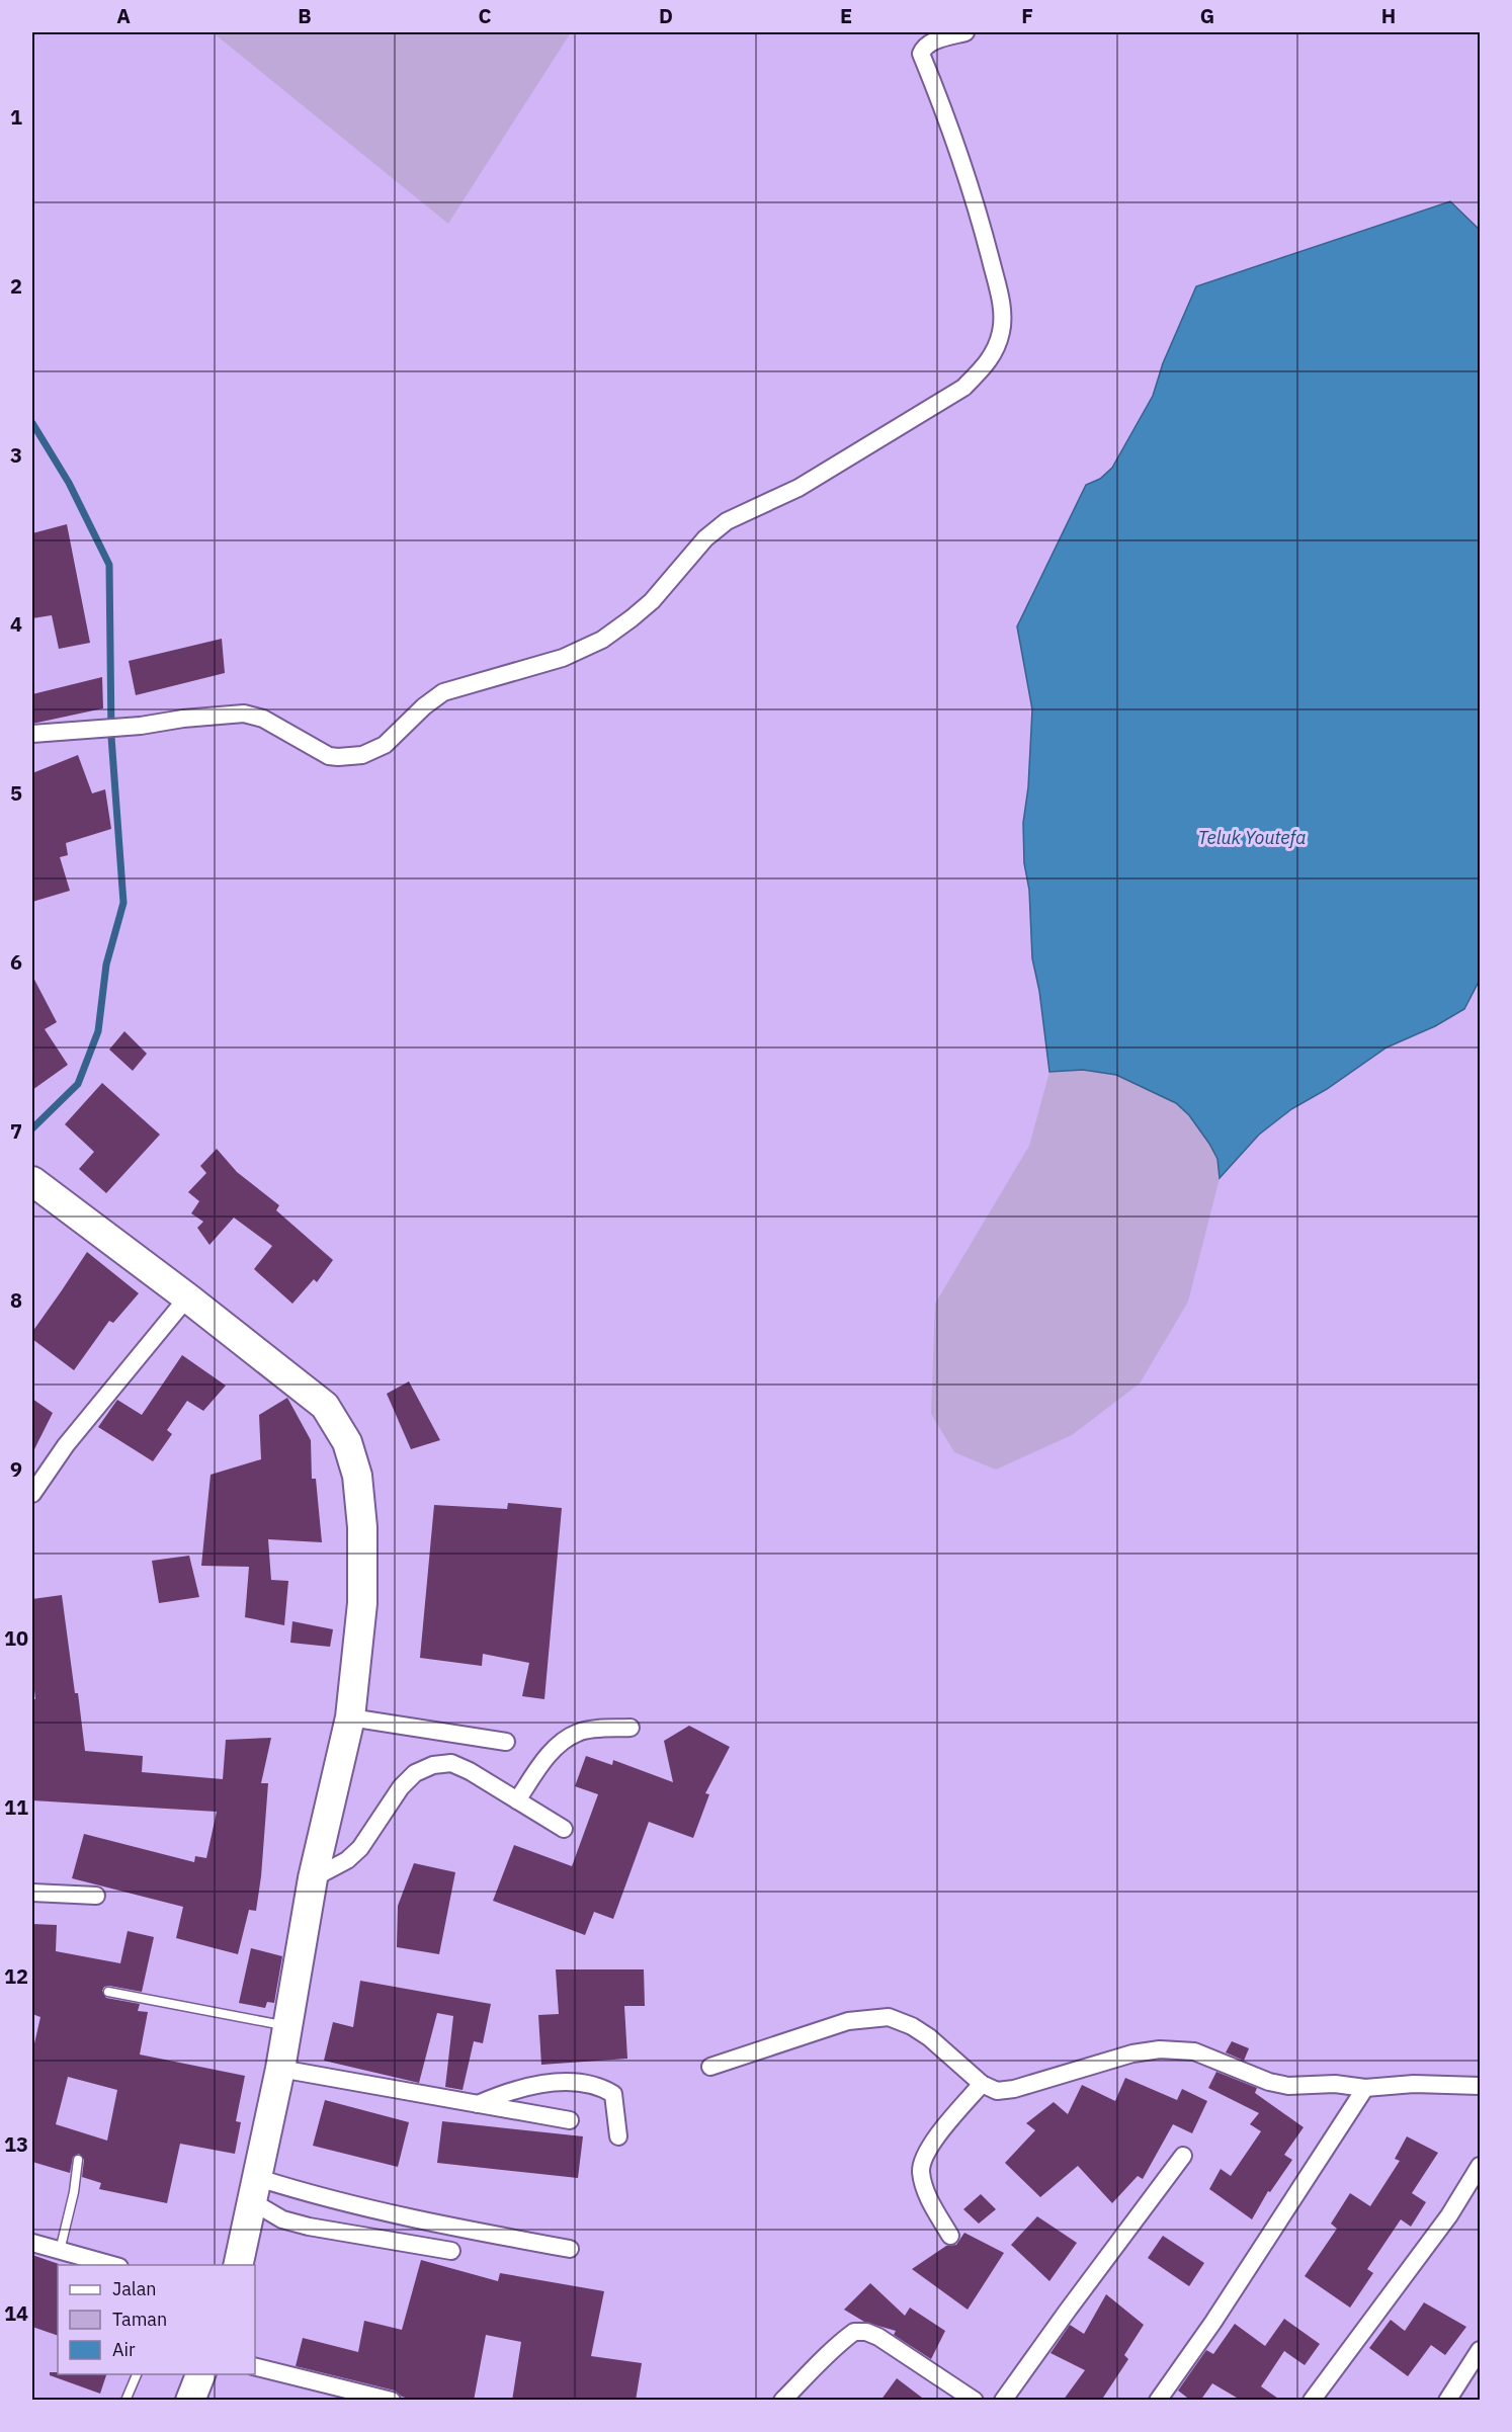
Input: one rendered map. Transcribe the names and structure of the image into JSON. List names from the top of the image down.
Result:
{
  "water": ["Teluk Youtefa"],
  "legend": ["Jalan", "Taman", "Air"],
  "grid": {
    "columns": [
      "A",
      "B",
      "C",
      "D",
      "E",
      "F",
      "G",
      "H"
    ],
    "rows": [
      "1",
      "2",
      "3",
      "4",
      "5",
      "6",
      "7",
      "8",
      "9",
      "10",
      "11",
      "12",
      "13",
      "14"
    ]
  }
}
